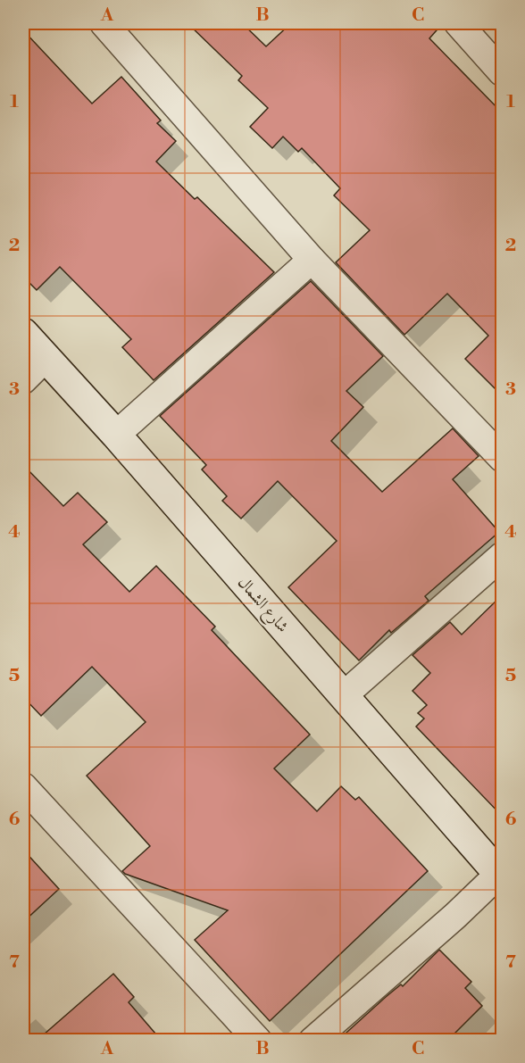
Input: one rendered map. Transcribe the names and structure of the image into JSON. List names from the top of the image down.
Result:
{
  "streets": {
    "street": ["شارع الشمال"]
  },
  "grid": {
    "columns": ["A", "B", "C"],
    "rows": [
      "1",
      "2",
      "3",
      "4",
      "5",
      "6",
      "7"
    ]
  }
}
